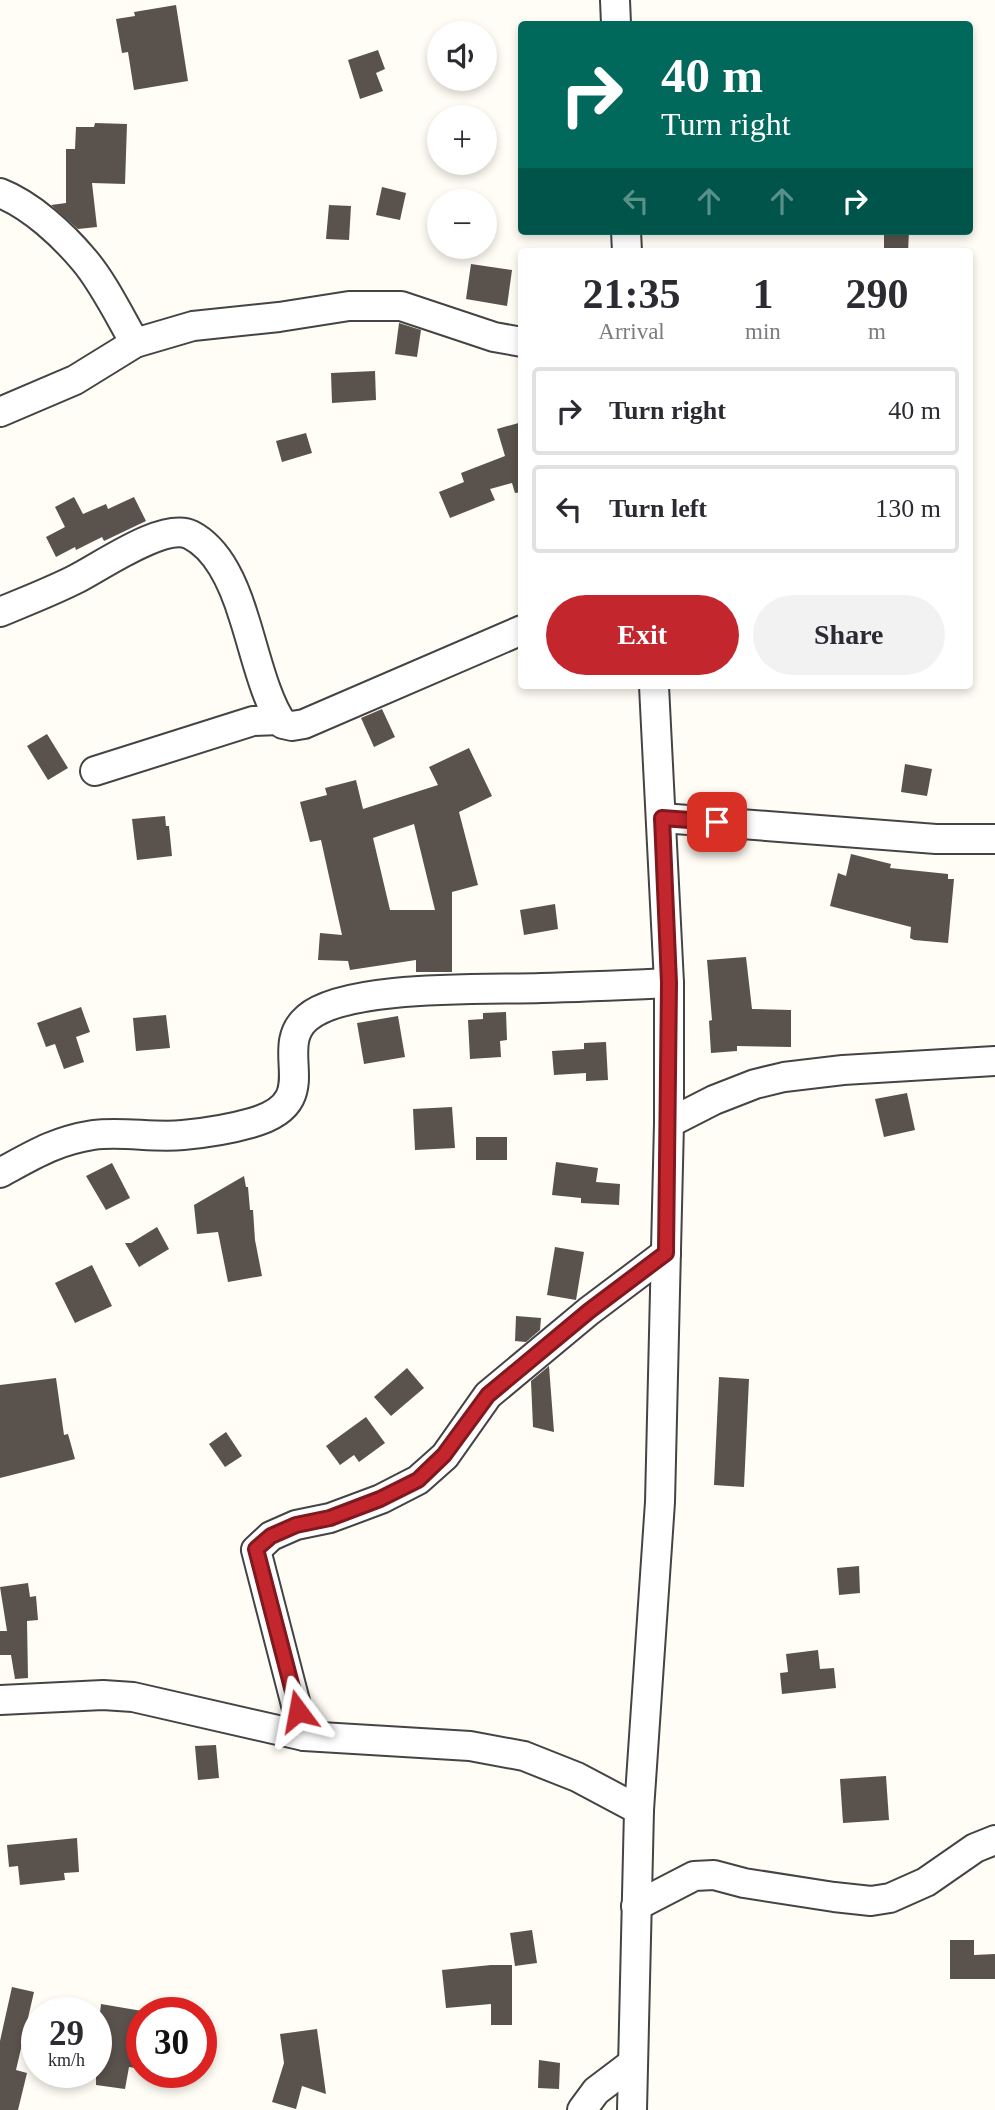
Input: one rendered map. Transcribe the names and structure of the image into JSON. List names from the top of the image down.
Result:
{
  "page": {
    "map_buttons": ["+", "−"],
    "turn": ["40 m", "Turn right"],
    "eta": [
      "21:35",
      "Arrival",
      "1",
      "min",
      "290",
      "m"
    ],
    "list": [
      {
        "name": "Turn right",
        "value": "40 m"
      },
      {
        "name": "Turn left",
        "value": "130 m"
      }
    ],
    "buttons": ["Exit", "Share"],
    "speed": "29 km/h",
    "limit": "30"
  }
}
